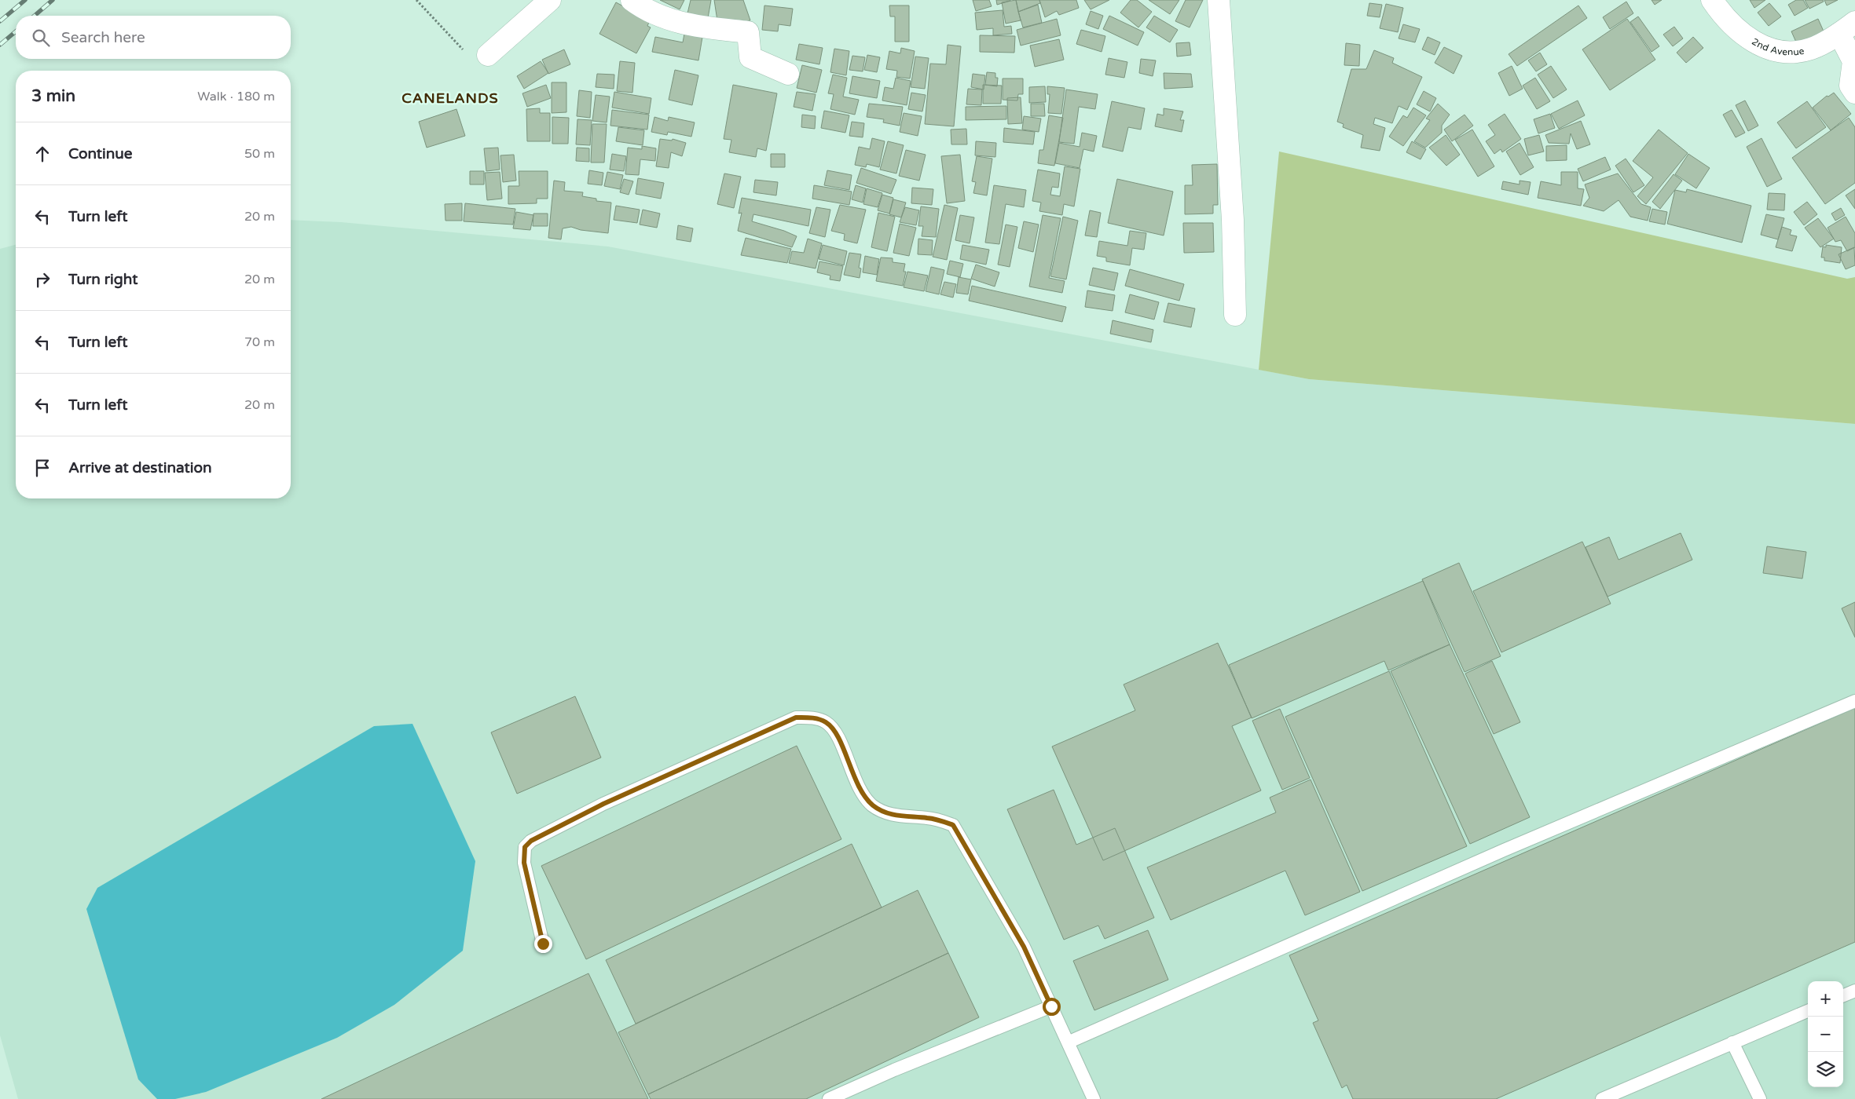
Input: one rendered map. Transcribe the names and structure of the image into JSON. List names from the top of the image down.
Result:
{
  "streets": {
    "street": ["2nd Avenue"]
  },
  "districts": ["CANELANDS"],
  "page": {
    "search": "Search here",
    "heading": ["3 min", "Walk · 180 m"],
    "list": [
      ["Continue", "50 m"],
      ["Turn left", "20 m"],
      ["Turn right", "20 m"],
      ["Turn left", "70 m"],
      ["Turn left", "20 m"],
      "Arrive at destination"
    ],
    "map_buttons": ["+", "−"]
  }
}
